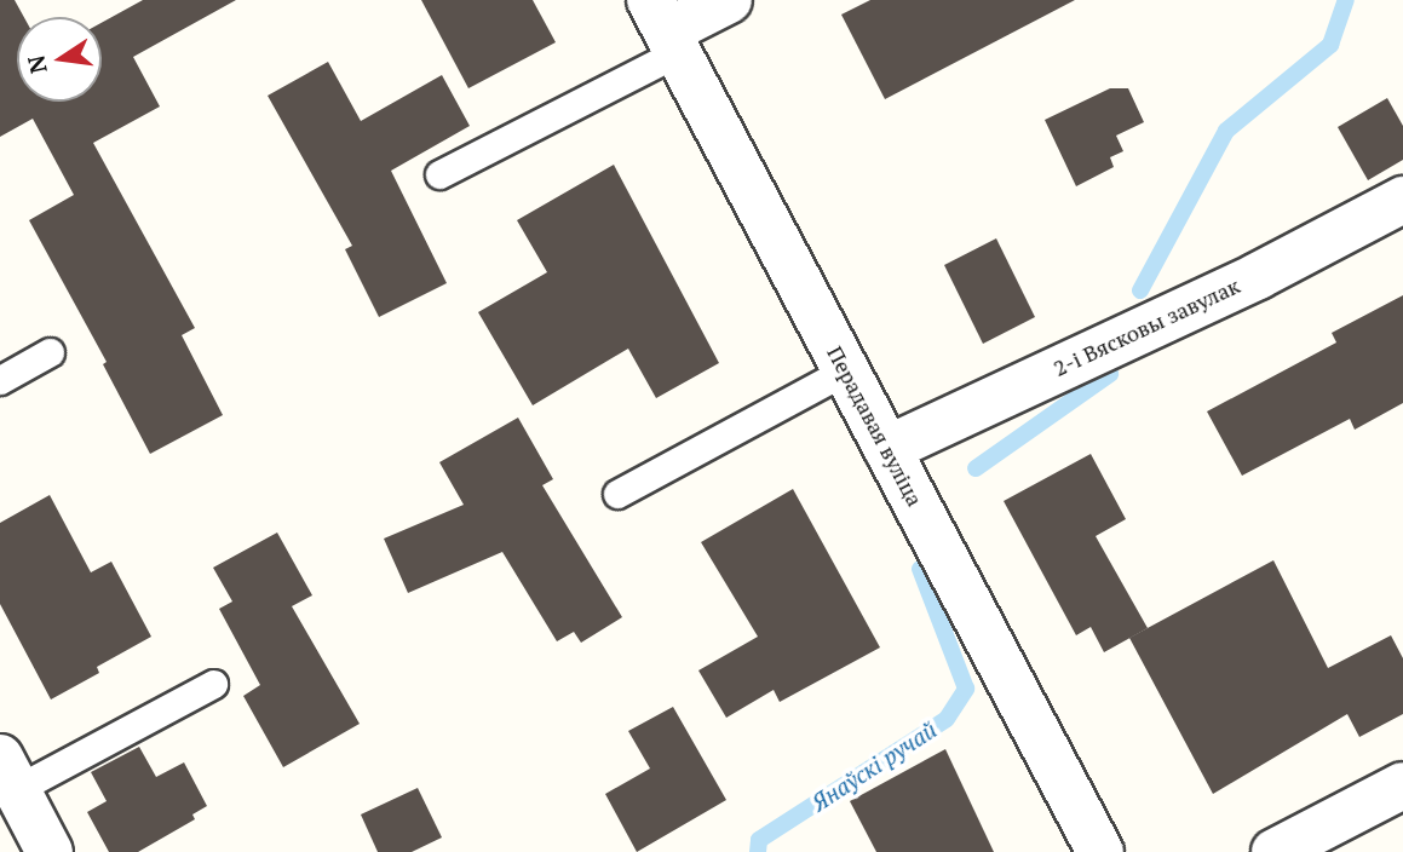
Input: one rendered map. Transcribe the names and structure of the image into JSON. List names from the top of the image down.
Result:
{
  "streets": {
    "street": ["2-і Вясковы завулак", "Перадавая вуліца"]
  },
  "crossings": [
    ["2-і Вясковы завулак", "Перадавая вуліца"]
  ],
  "water": ["Янаўскі ручай"],
  "north": "left"
}
